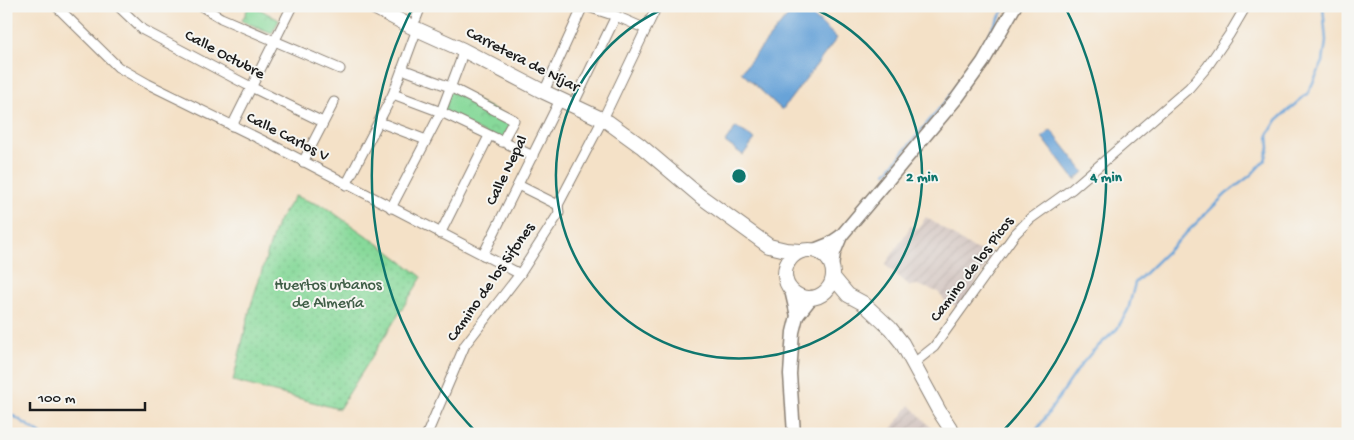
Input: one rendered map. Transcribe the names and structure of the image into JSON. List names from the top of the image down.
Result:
{
  "streets": {
    "main road": ["Carretera de Níjar"],
    "street": [
      "Calle Octubre",
      "Calle Carlos V",
      "Calle Nepal",
      "Camino de los Picos",
      "Camino de los Sifones"
    ]
  },
  "crossings": [
    ["Carretera de Níjar", "Calle Nepal"],
    ["Carretera de Níjar", "Camino de los Sifones"],
    ["Calle Carlos V", "Calle Nepal"],
    ["Calle Carlos V", "Camino de los Sifones"]
  ],
  "parks": ["Huertos urbanos de Almería"],
  "scale_bar": "100 m",
  "rings": ["2 min", "4 min"]
}
